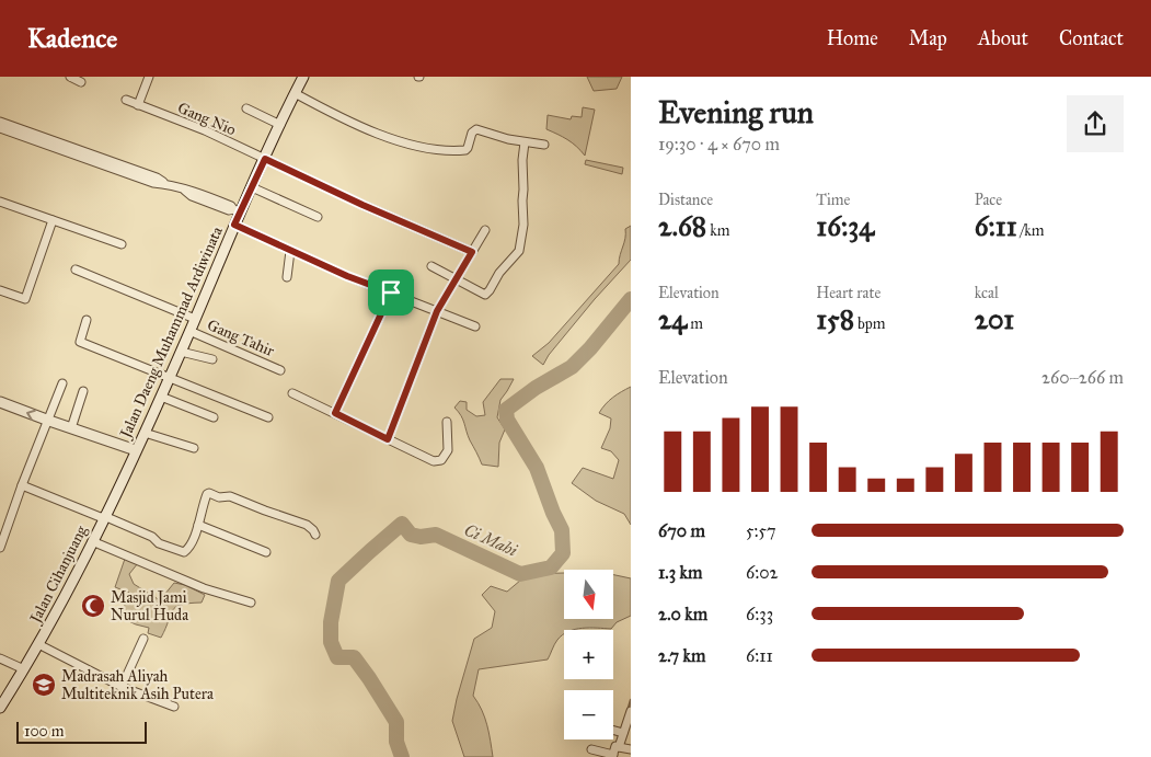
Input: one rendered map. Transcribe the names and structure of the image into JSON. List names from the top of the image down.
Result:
{
  "streets": {
    "main road": ["Jalan Daeng Muhammad Ardiwinata", "Jalan Cihanjuang"],
    "street": ["Gang Nio", "Gang Tahir"]
  },
  "crossings": [
    ["Gang Nio", "Jalan Daeng Muhammad Ardiwinata"],
    ["Jalan Daeng Muhammad Ardiwinata", "Gang Tahir"],
    ["Jalan Daeng Muhammad Ardiwinata", "Jalan Cihanjuang"]
  ],
  "water": ["Ci Mahi"],
  "places": {
    "mosque": ["Masjid Jami Nurul Huda"],
    "school or university": ["Madrasah Aliyah Multiteknik Asih Putera"]
  },
  "scale_bar": "100 m",
  "north": "bottom",
  "page": {
    "header": "Kadence",
    "nav": [
      "Home",
      "Map",
      "About",
      "Contact"
    ],
    "heading": ["Evening run", "19:30 · 4 × 670 m"],
    "stats": [
      ["Distance", "2.68 km"],
      ["Time", "16:34"],
      ["Pace", "6:11 /km"],
      ["Elevation", "24 m"],
      ["Heart rate", "158 bpm"],
      ["kcal", "201"]
    ],
    "chart": ["Elevation", "260–266 m"],
    "list": [
      {
        "name": "670 m",
        "note": "5:57"
      },
      {
        "name": "1.3 km",
        "note": "6:02"
      },
      {
        "name": "2.0 km",
        "note": "6:33"
      },
      {
        "name": "2.7 km",
        "note": "6:11"
      }
    ],
    "map_buttons": ["+", "−"],
    "scale": "100 m"
  }
}
